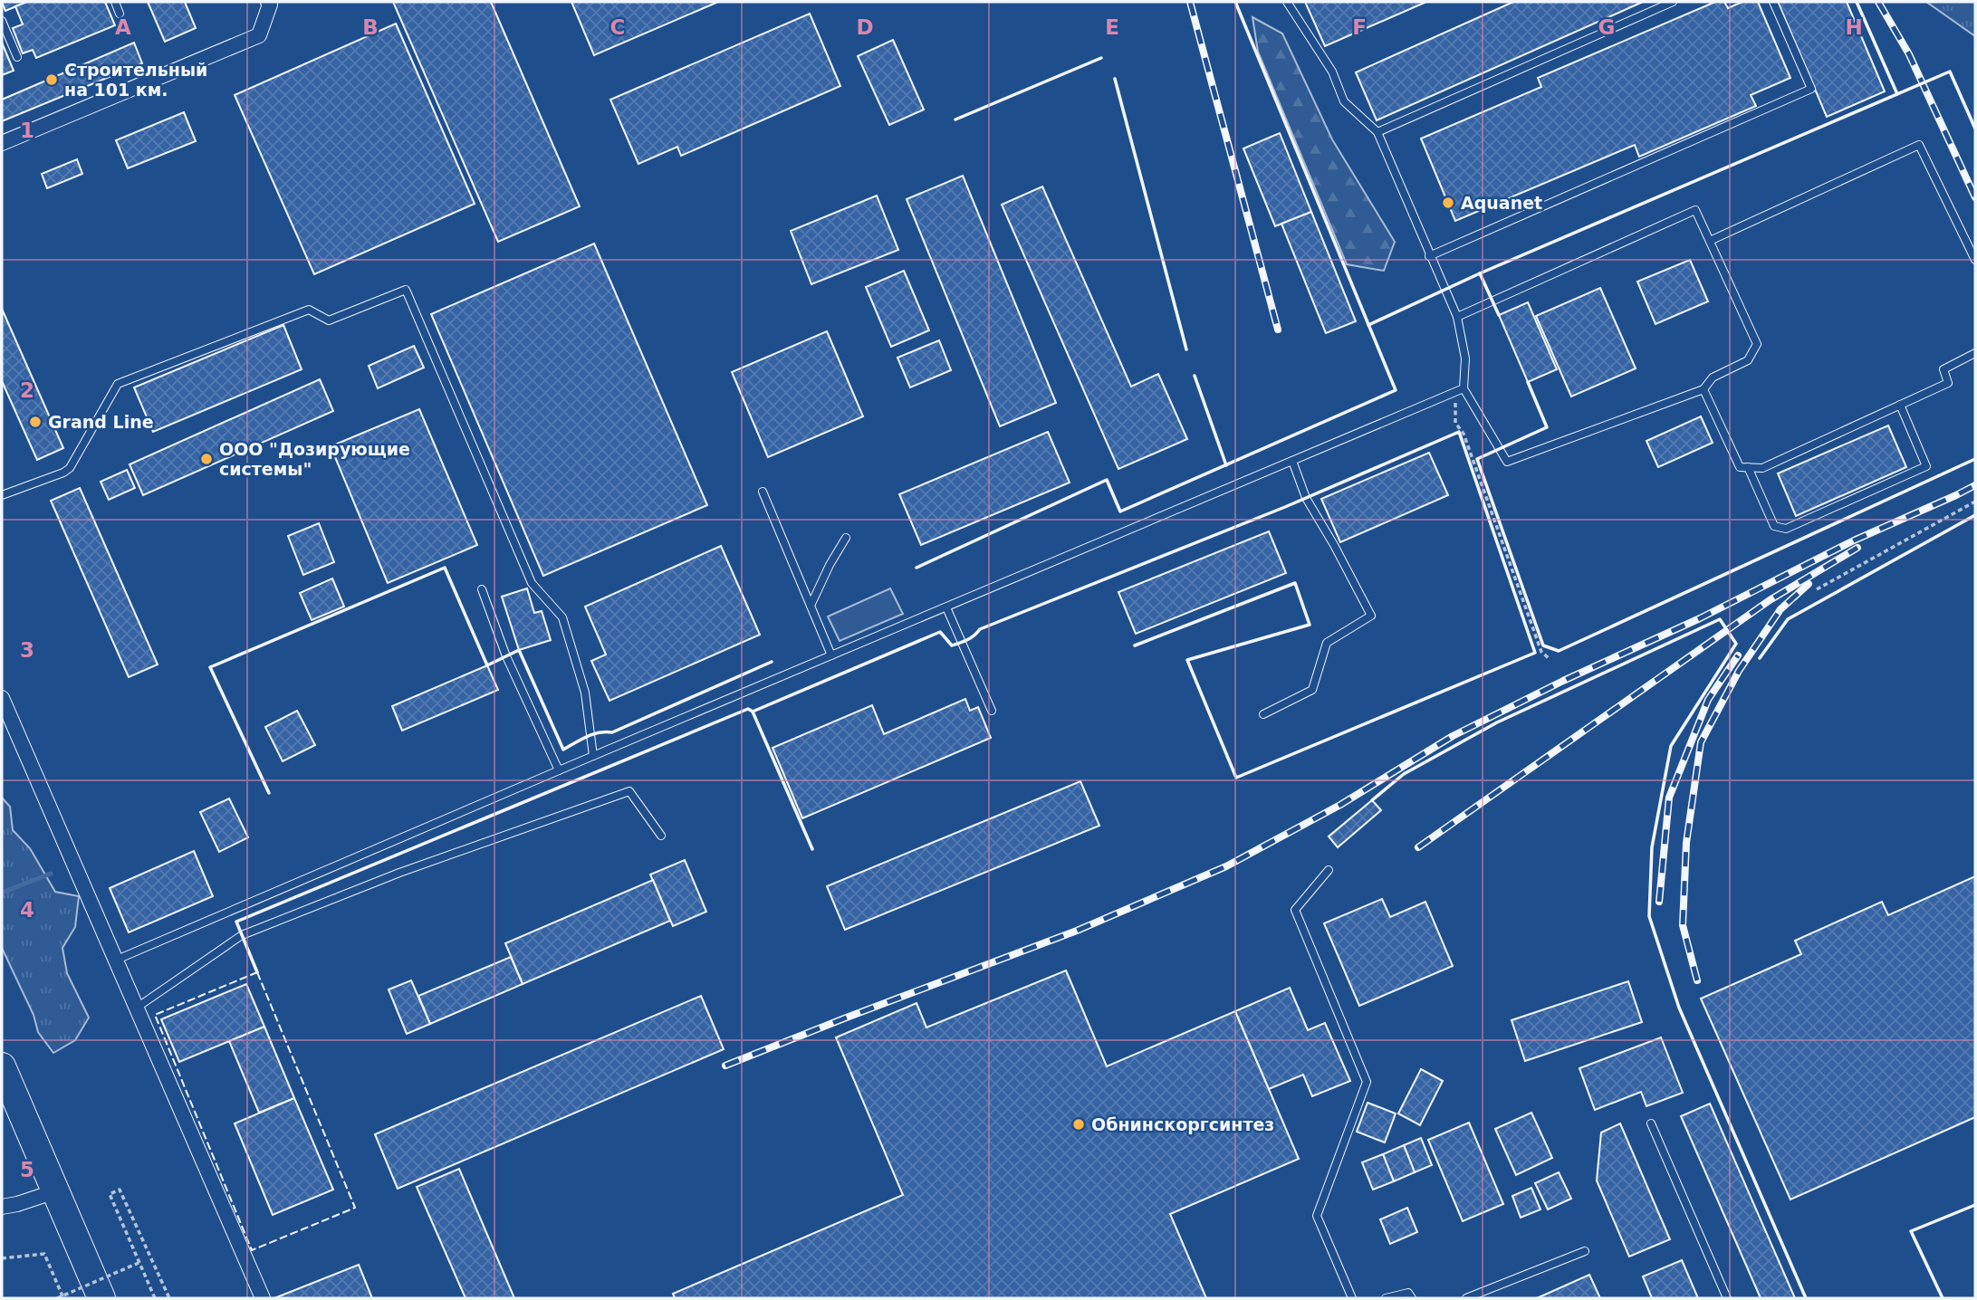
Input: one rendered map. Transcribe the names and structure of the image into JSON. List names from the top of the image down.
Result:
{
  "places": [
    "Строительный на 101 км.",
    "Aquanet",
    "Grand Line",
    "ООО \"Дозирующие системы\"",
    "Обнинскоргсинтез"
  ],
  "grid": {
    "columns": [
      "A",
      "B",
      "C",
      "D",
      "E",
      "F",
      "G",
      "H"
    ],
    "rows": [
      "1",
      "2",
      "3",
      "4",
      "5"
    ]
  }
}
